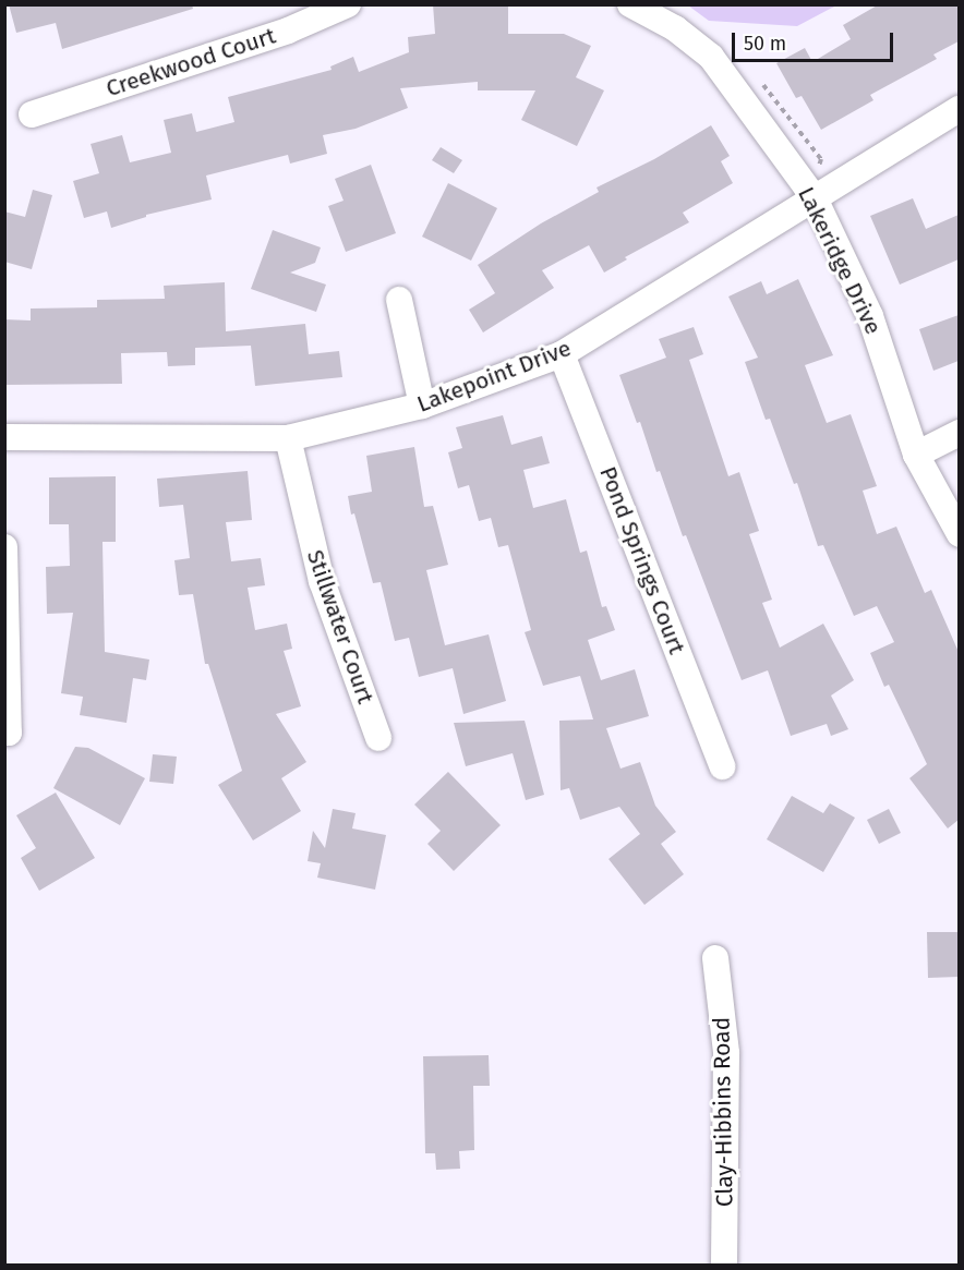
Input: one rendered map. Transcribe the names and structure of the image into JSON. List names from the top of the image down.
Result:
{
  "streets": {
    "street": [
      "Creekwood Court",
      "Lakeridge Drive",
      "Lakepoint Drive",
      "Pond Springs Court",
      "Stillwater Court",
      "Clay-Hibbins Road"
    ]
  },
  "crossings": [
    ["Lakeridge Drive", "Lakepoint Drive"],
    ["Lakepoint Drive", "Pond Springs Court"],
    ["Lakepoint Drive", "Stillwater Court"]
  ],
  "scale_bar": "50 m"
}
